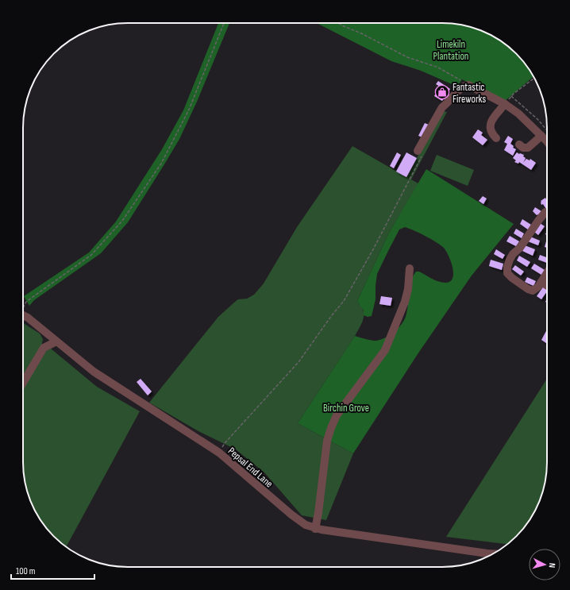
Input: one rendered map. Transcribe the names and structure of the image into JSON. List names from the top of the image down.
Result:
{
  "streets": {
    "street": ["Pepsal End Lane"]
  },
  "parks": ["Limekiln Plantation", "Birchin Grove"],
  "places": {
    "shop": ["Fantastic Fireworks"]
  },
  "scale_bar": "100 m",
  "north": "right"
}
